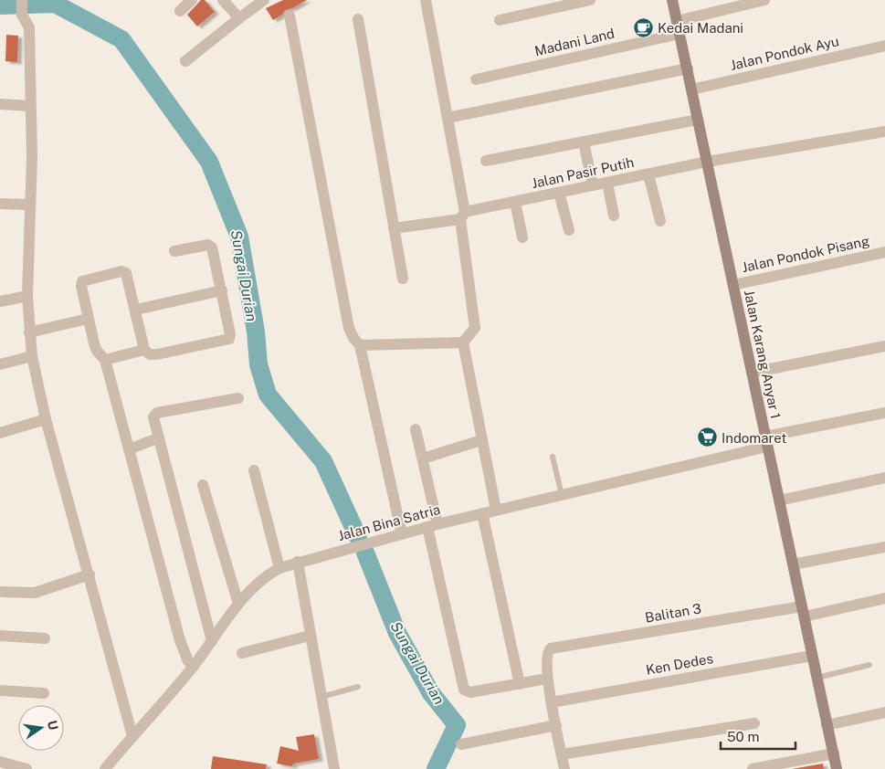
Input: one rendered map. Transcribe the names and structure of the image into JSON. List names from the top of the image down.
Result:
{
  "streets": {
    "main road": ["Jalan Karang Anyar 1"],
    "street": [
      "Madani Land",
      "Jalan Pondok Ayu",
      "Jalan Pasir Putih",
      "Jalan Pondok Pisang",
      "Jalan Bina Satria",
      "Balitan 3",
      "Ken Dedes"
    ]
  },
  "crossings": [
    ["Madani Land", "Jalan Karang Anyar 1"],
    ["Jalan Pondok Ayu", "Jalan Karang Anyar 1"],
    ["Jalan Pasir Putih", "Jalan Karang Anyar 1"],
    ["Jalan Pondok Pisang", "Jalan Karang Anyar 1"],
    ["Jalan Karang Anyar 1", "Jalan Bina Satria"],
    ["Jalan Karang Anyar 1", "Balitan 3"],
    ["Jalan Karang Anyar 1", "Ken Dedes"]
  ],
  "water": ["Sungai Durian"],
  "places": {
    "cafe": ["Kedai Madani"],
    "supermarket": ["Indomaret"]
  },
  "scale_bar": "50 m",
  "north": "right"
}
